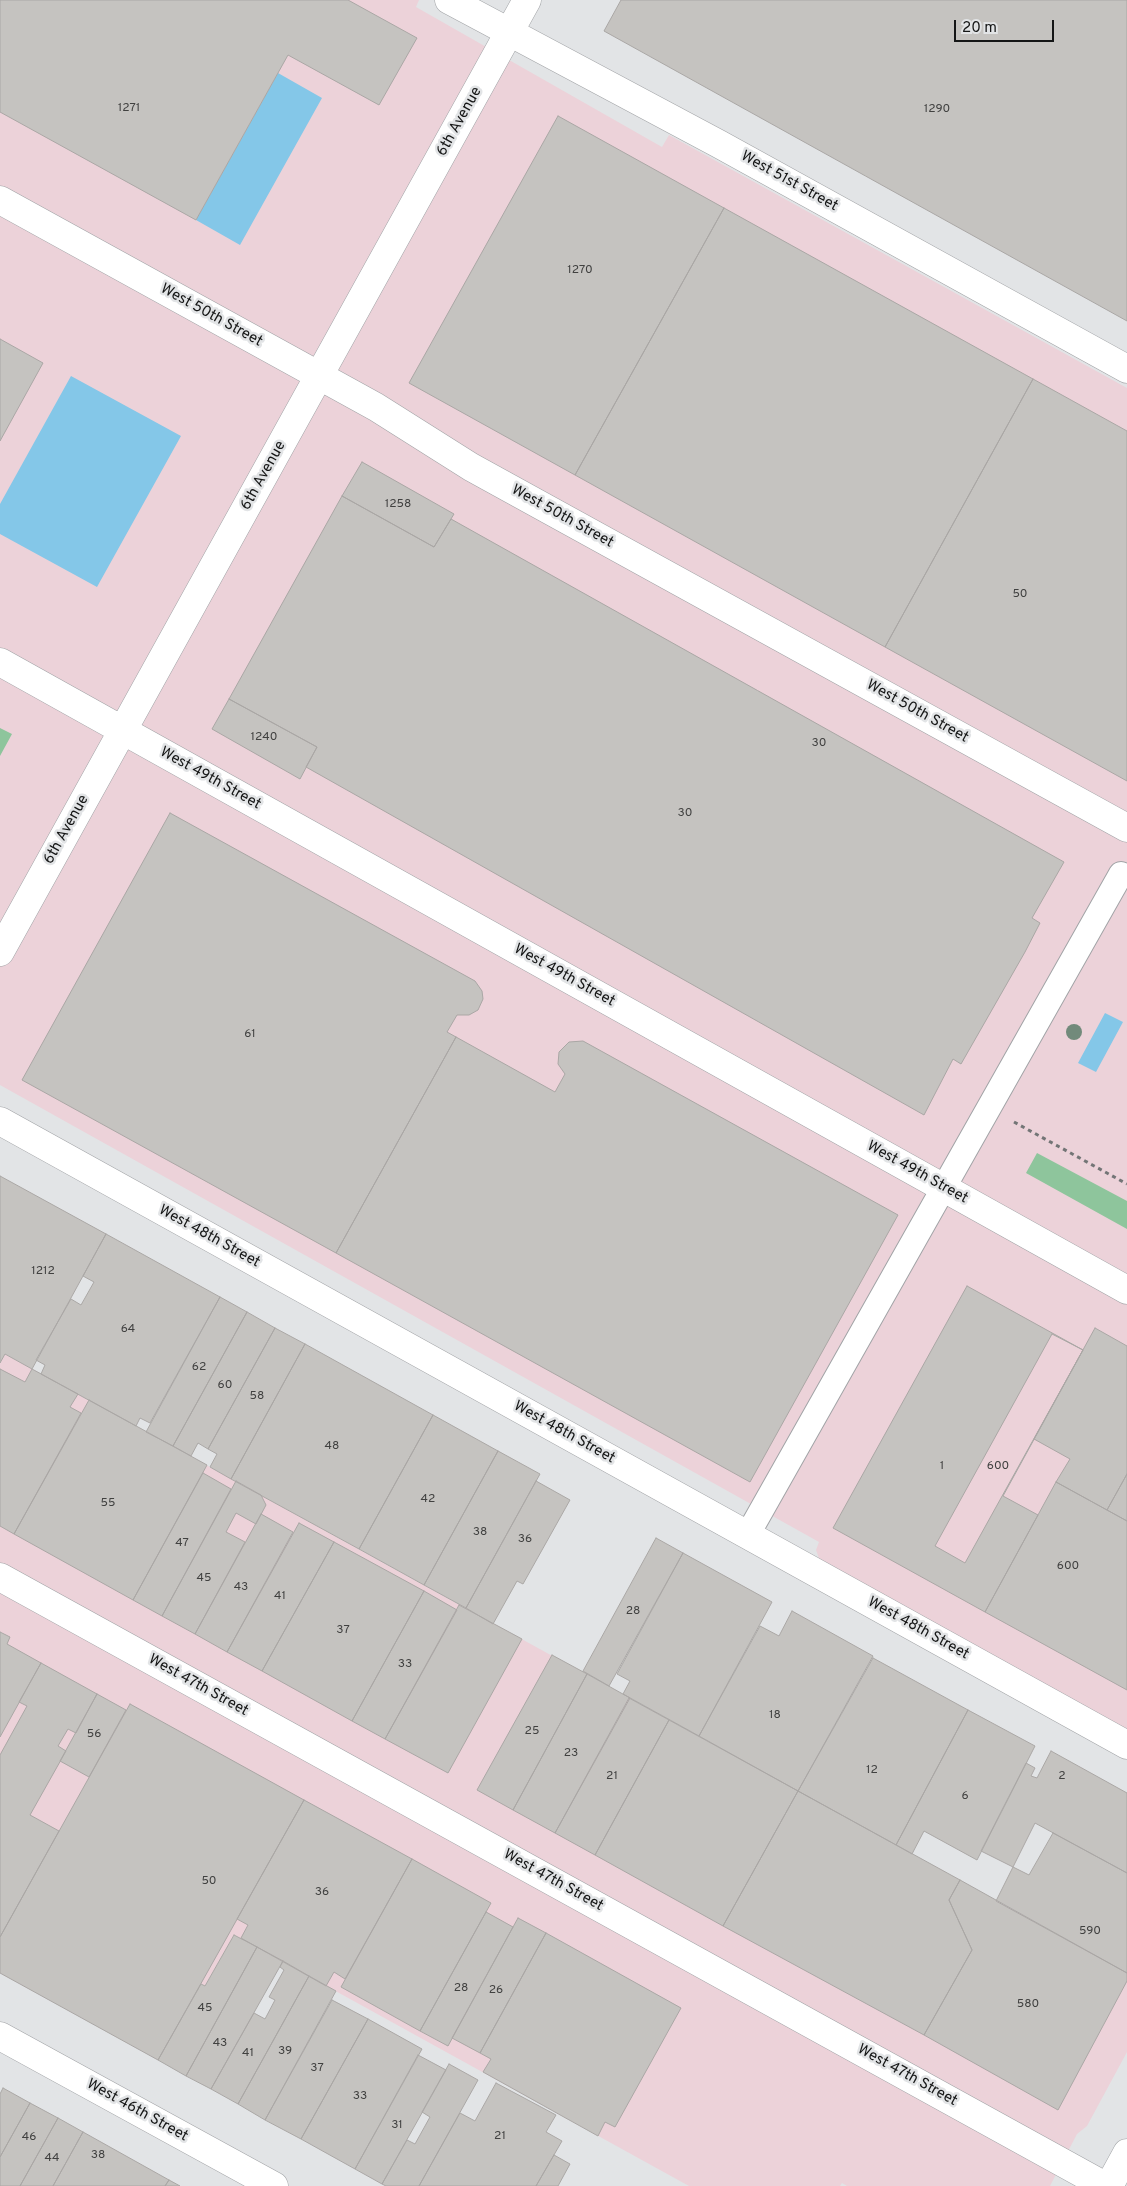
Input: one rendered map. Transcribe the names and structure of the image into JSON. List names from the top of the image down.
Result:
{
  "streets": {
    "main road": [
      "6th Avenue",
      "West 51st Street",
      "West 50th Street",
      "West 49th Street",
      "West 48th Street",
      "West 47th Street",
      "West 46th Street"
    ]
  },
  "crossings": [
    ["6th Avenue", "West 51st Street"],
    ["6th Avenue", "West 50th Street"],
    ["6th Avenue", "West 49th Street"]
  ],
  "house_numbers": [
    "1271",
    "1290",
    "1270",
    "1258",
    "50",
    "1240",
    "30",
    "30",
    "61",
    "1212",
    "64",
    "62",
    "60",
    "58",
    "48",
    "1",
    "600",
    "42",
    "55",
    "38",
    "36",
    "47",
    "600",
    "45",
    "43",
    "41",
    "28",
    "37",
    "33",
    "18",
    "25",
    "56",
    "23",
    "12",
    "21",
    "2",
    "6",
    "50",
    "36",
    "590",
    "28",
    "26",
    "580",
    "45",
    "43",
    "39",
    "41",
    "37",
    "33",
    "31",
    "21",
    "46",
    "38",
    "44"
  ],
  "scale_bar": "20 m"
}
